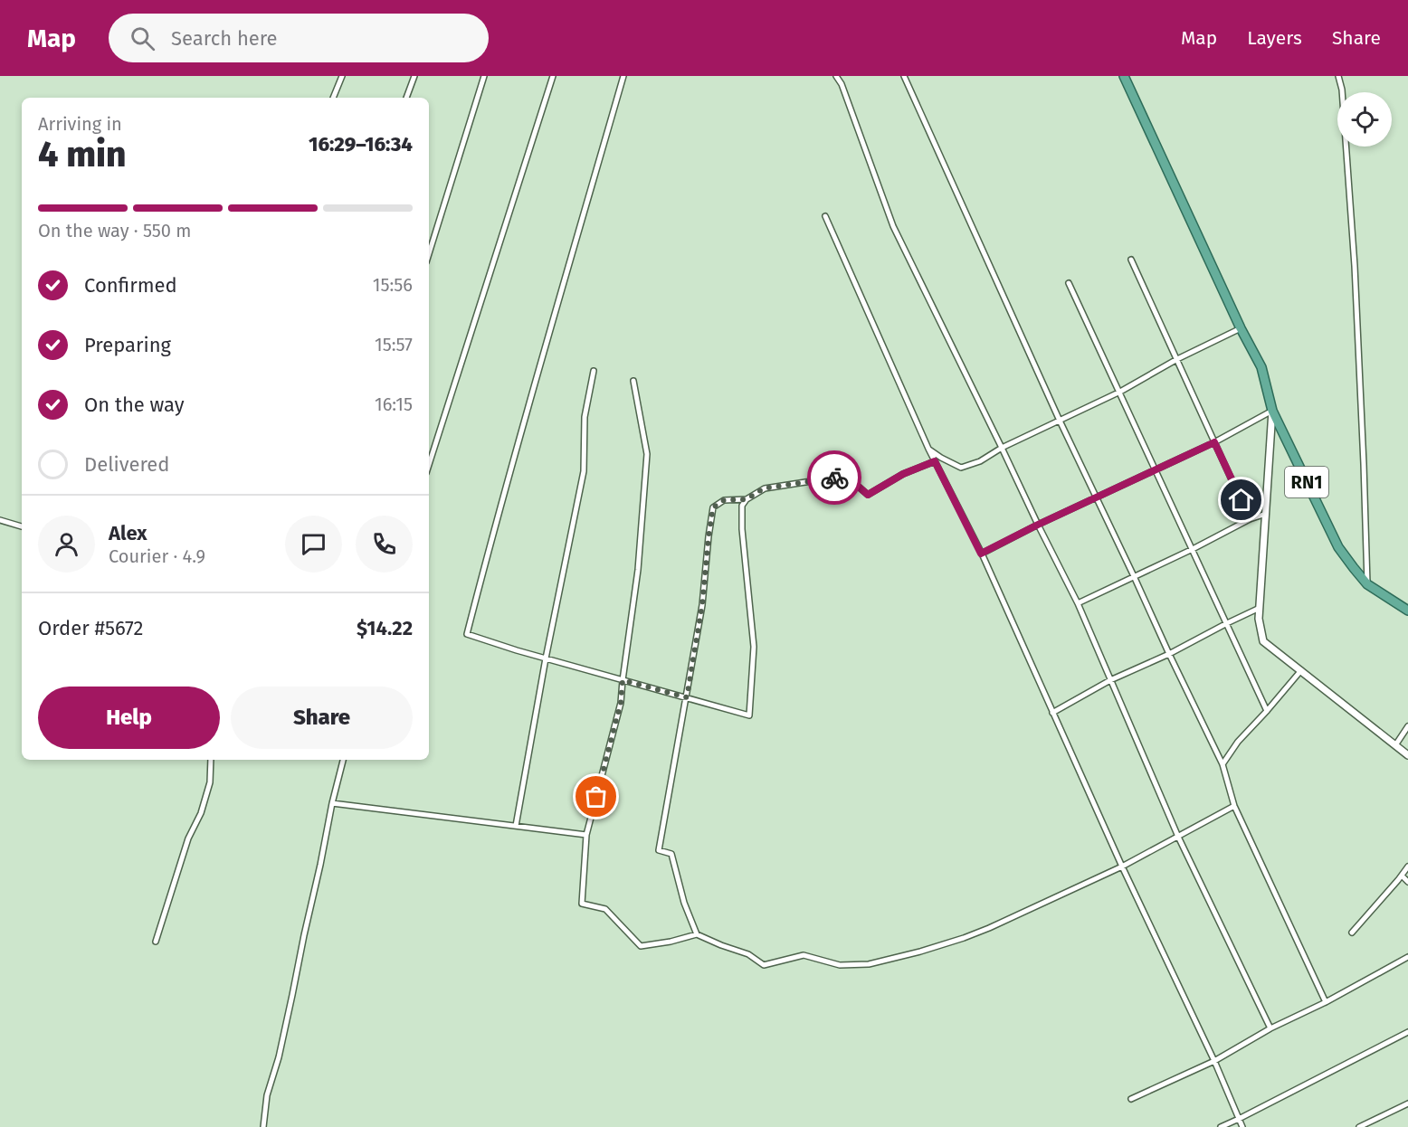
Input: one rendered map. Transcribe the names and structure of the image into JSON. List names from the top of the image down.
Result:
{
  "streets": {
    "highway": ["RN1"]
  },
  "page": {
    "header": "Map",
    "search": "Search here",
    "nav": ["Map", "Layers", "Share"],
    "heading": ["4 min", "Arriving in", "16:29–16:34"],
    "panel": [
      "Alex",
      "Courier · 4.9",
      "Order #5672",
      "$14.22"
    ],
    "bar": "On the way · 550 m",
    "list": [
      ["Confirmed", "15:56"],
      ["Preparing", "15:57"],
      ["On the way", "16:15"],
      "Delivered"
    ],
    "buttons": ["Help", "Share"]
  }
}
